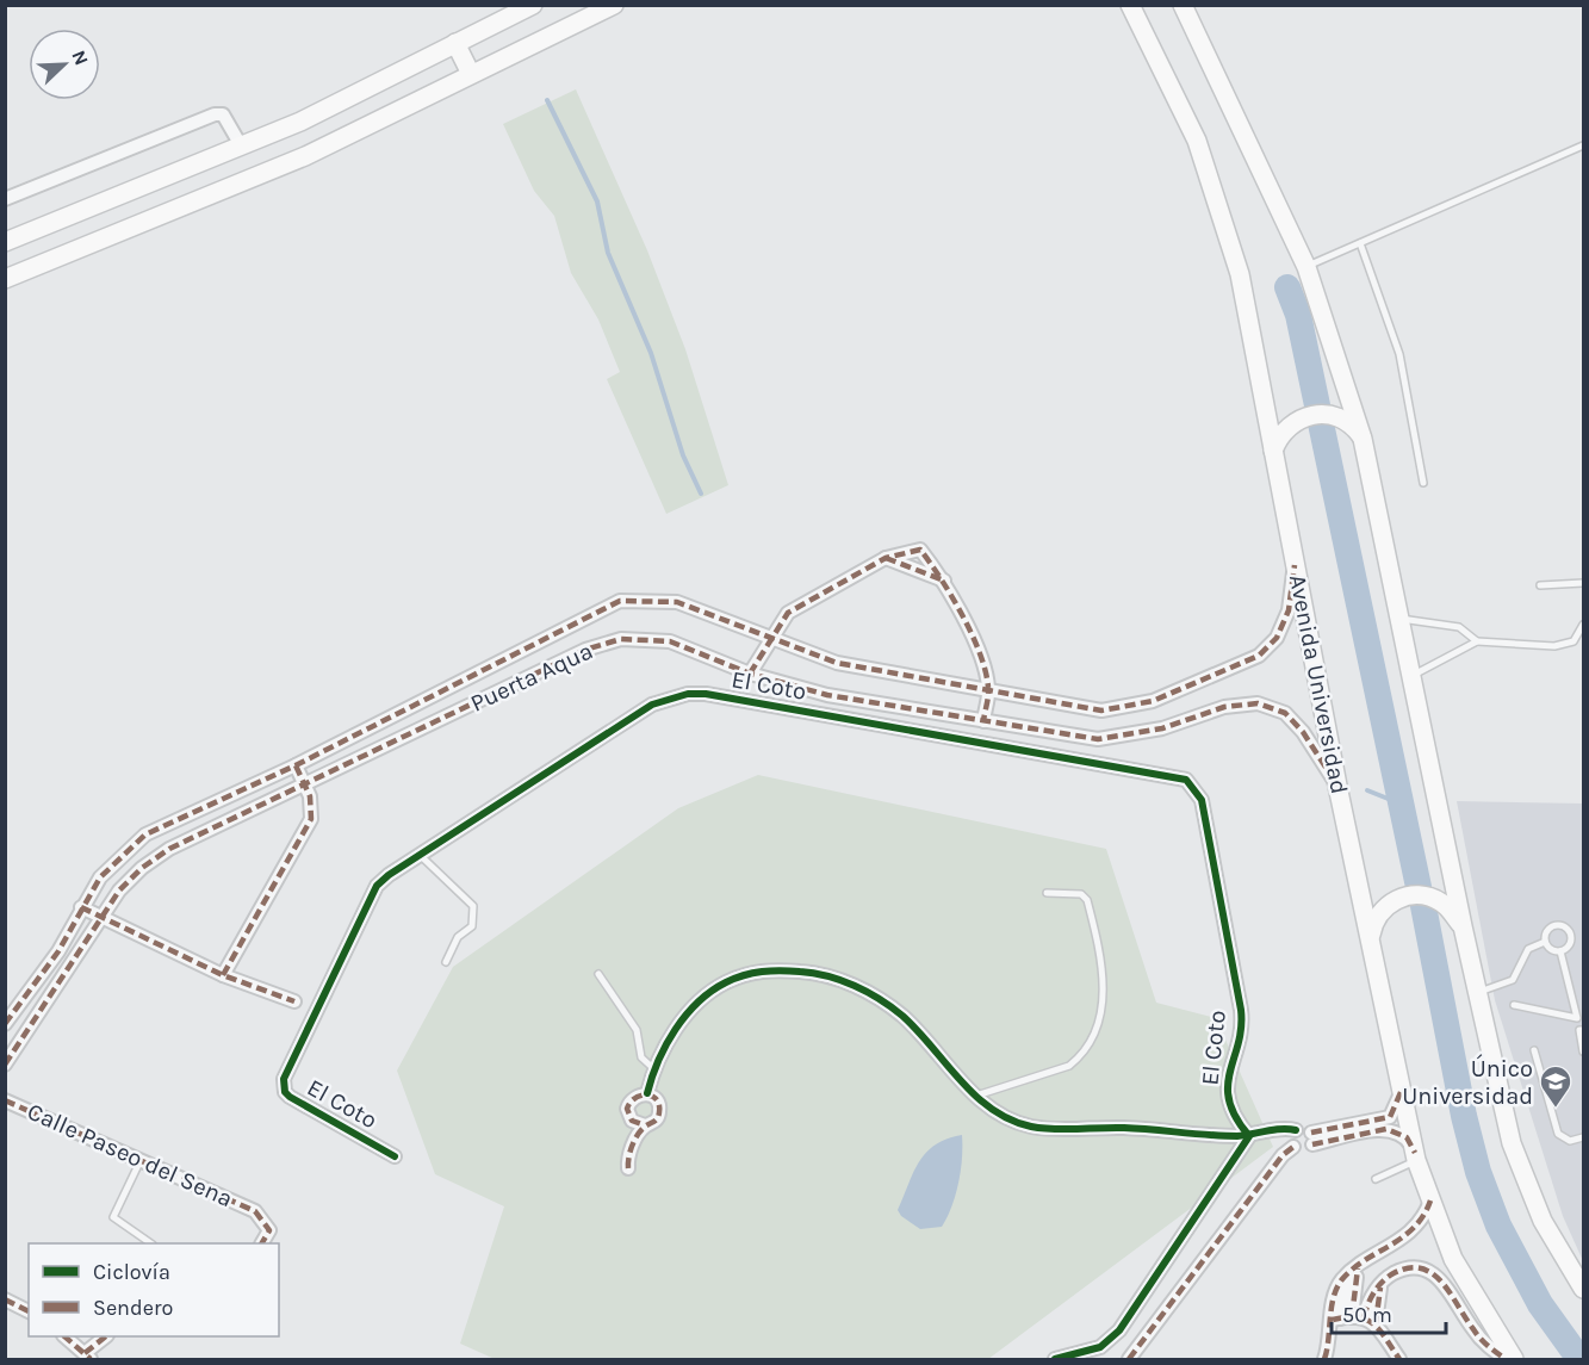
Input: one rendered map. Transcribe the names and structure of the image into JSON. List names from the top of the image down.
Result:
{
  "streets": {
    "main road": ["Avenida Universidad"],
    "street": ["Puerta Aqua", "El Coto", "Calle Paseo del Sena"]
  },
  "crossings": [
    ["Puerta Aqua", "Avenida Universidad"]
  ],
  "places": {
    "school or university": ["Único Universidad"]
  },
  "legend": ["Ciclovía", "Sendero"],
  "scale_bar": "50 m",
  "north": "top right"
}
